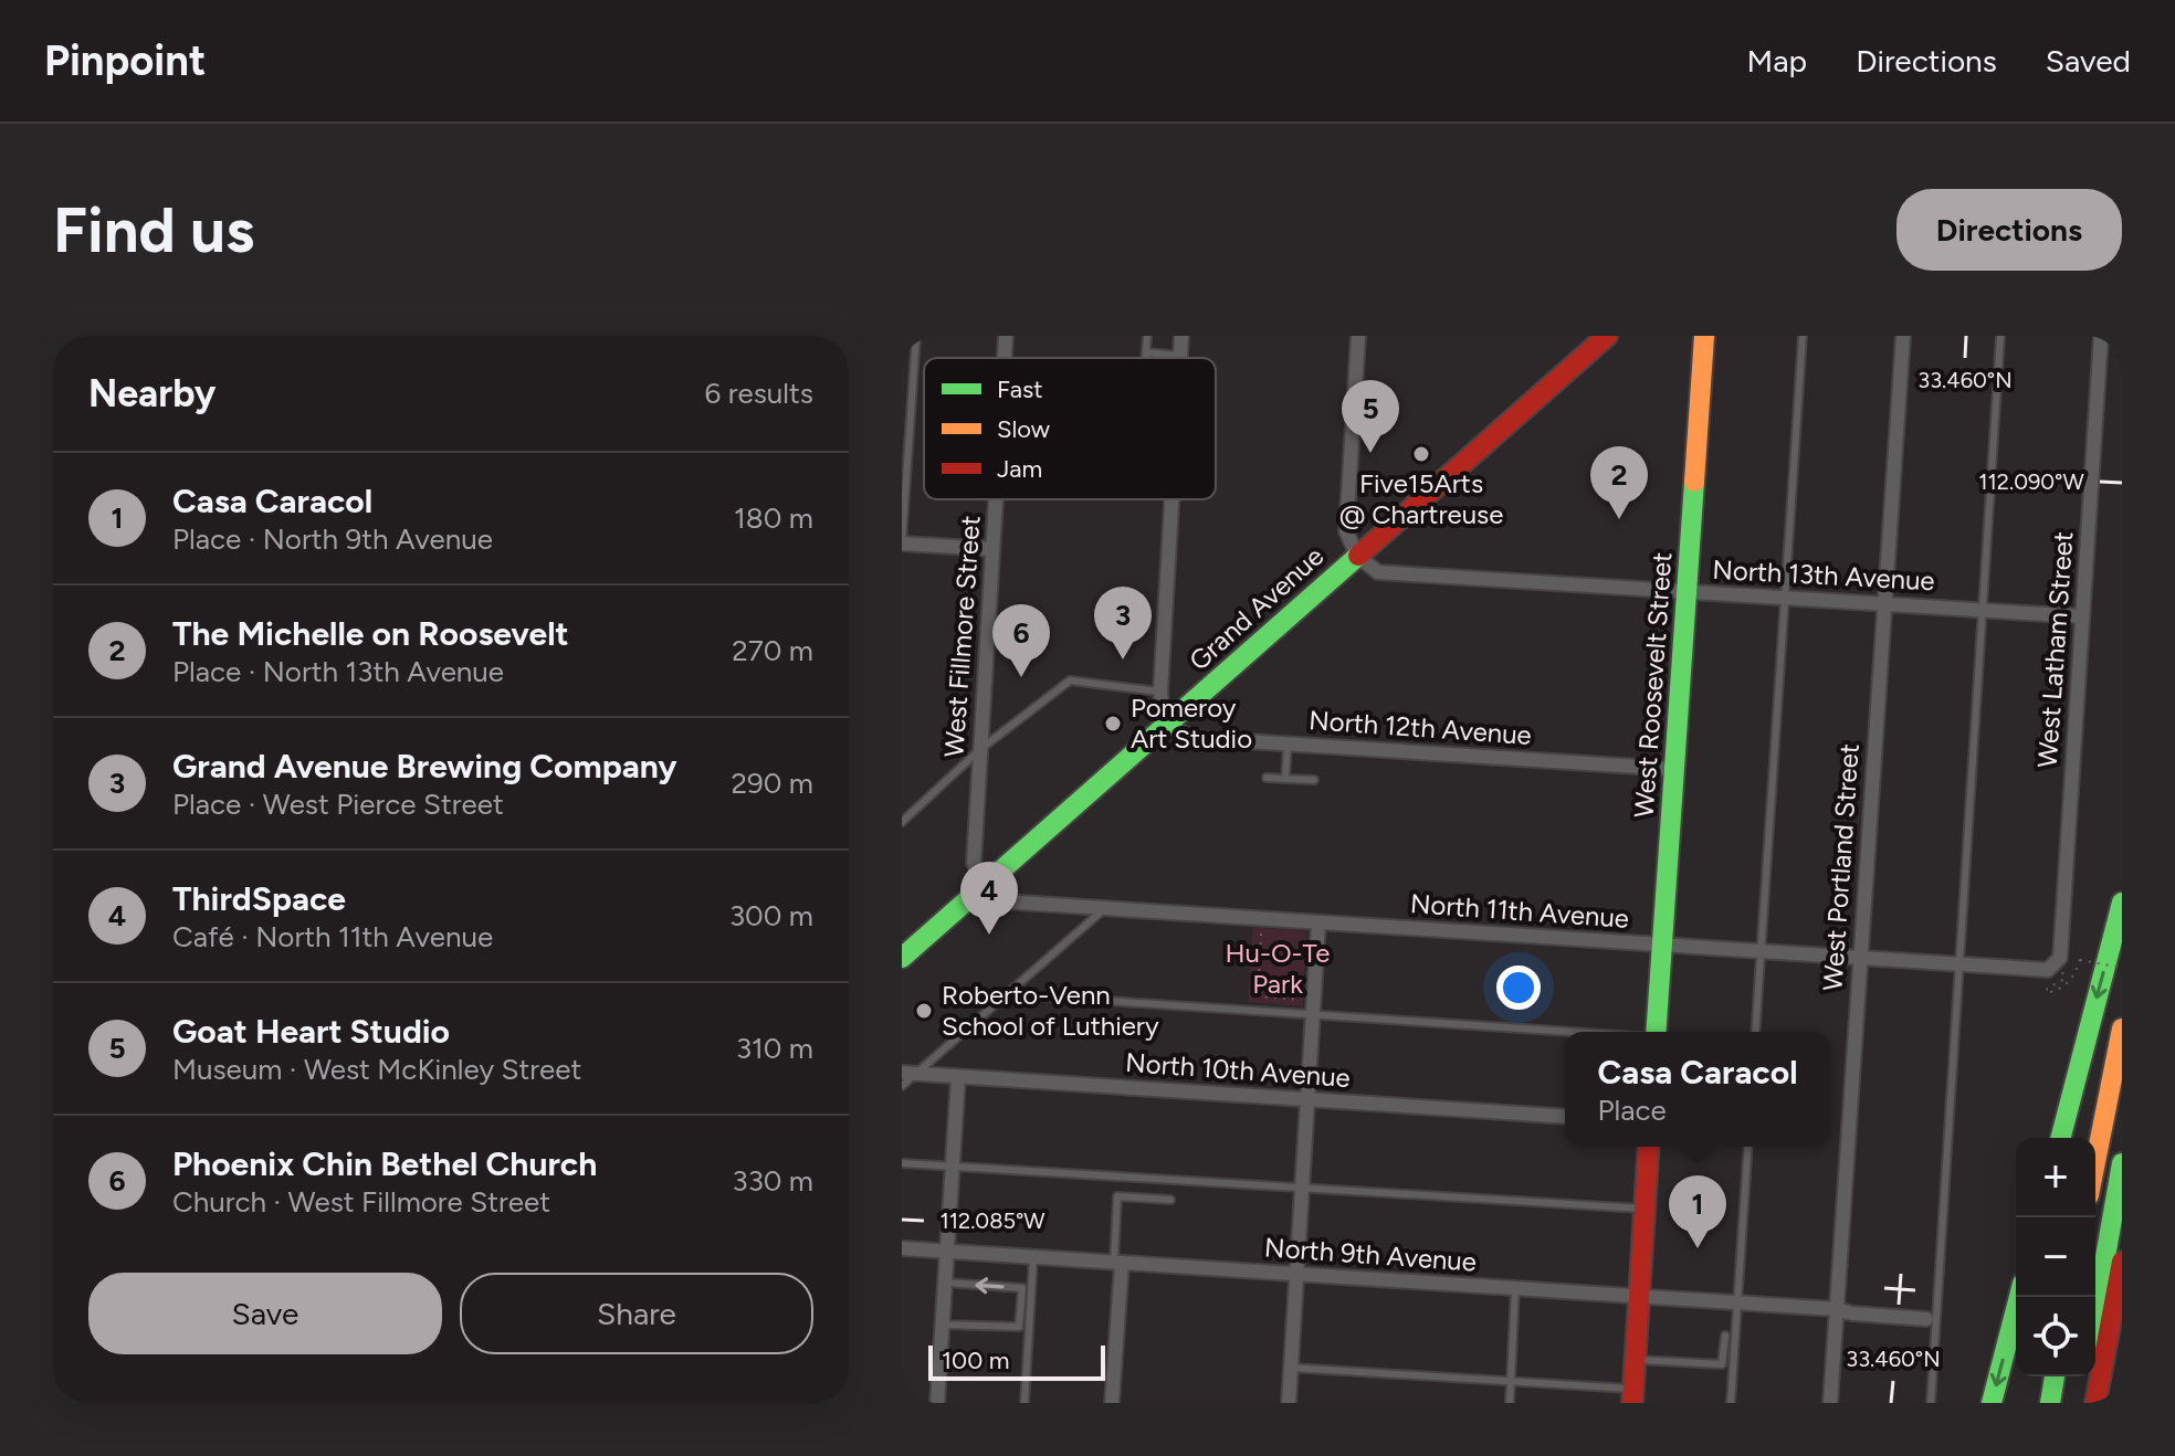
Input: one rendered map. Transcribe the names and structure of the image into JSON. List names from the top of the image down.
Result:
{
  "streets": {
    "main road": ["Grand Avenue", "West Roosevelt Street"],
    "street": [
      "North 13th Avenue",
      "West Fillmore Street",
      "West Latham Street",
      "North 12th Avenue",
      "West Portland Street",
      "North 11th Avenue",
      "North 10th Avenue",
      "North 9th Avenue"
    ]
  },
  "crossings": [
    ["North 13th Avenue", "Grand Avenue"],
    ["North 13th Avenue", "West Latham Street"],
    ["North 13th Avenue", "West Roosevelt Street"],
    ["North 13th Avenue", "West Portland Street"],
    ["Grand Avenue", "West Fillmore Street"],
    ["Grand Avenue", "North 12th Avenue"],
    ["Grand Avenue", "North 11th Avenue"],
    ["West Fillmore Street", "North 11th Avenue"],
    ["West Latham Street", "North 11th Avenue"],
    ["West Roosevelt Street", "North 12th Avenue"],
    ["West Roosevelt Street", "North 11th Avenue"],
    ["West Portland Street", "North 11th Avenue"],
    ["West Portland Street", "North 9th Avenue"]
  ],
  "parks": ["Hu-O-Te Park"],
  "places": ["Five15Arts @ Chartreuse", "Pomeroy Art Studio", "Roberto-Venn School of Luthiery"],
  "legend": ["Fast", "Slow", "Jam"],
  "scale_bar": "100 m",
  "page": {
    "header": "Pinpoint",
    "nav": ["Map", "Directions", "Saved"],
    "buttons": [
      "Directions",
      ["Save", "Share"]
    ],
    "title": "Find us",
    "heading": ["Nearby", "6 results"],
    "pins": [
      "5",
      "2",
      "3",
      "6",
      "4",
      "1"
    ],
    "list": [
      {
        "mark": "1",
        "name": "Casa Caracol",
        "note": "Place · North 9th Avenue",
        "value": "180 m"
      },
      {
        "mark": "2",
        "name": "The Michelle on Roosevelt",
        "note": "Place · North 13th Avenue",
        "value": "270 m"
      },
      {
        "mark": "3",
        "name": "Grand Avenue Brewing Company",
        "note": "Place · West Pierce Street",
        "value": "290 m"
      },
      {
        "mark": "4",
        "name": "ThirdSpace",
        "note": "Café · North 11th Avenue",
        "value": "300 m"
      },
      {
        "mark": "5",
        "name": "Goat Heart Studio",
        "note": "Museum · West McKinley Street",
        "value": "310 m"
      },
      {
        "mark": "6",
        "name": "Phoenix Chin Bethel Church",
        "note": "Church · West Fillmore Street",
        "value": "330 m"
      }
    ],
    "popup": ["Casa Caracol", "Place"],
    "map_buttons": ["+", "−"],
    "scale": "100 m"
  },
  "coordinates": ["33.460°N", "112.090°W", "112.085°W"]
}
